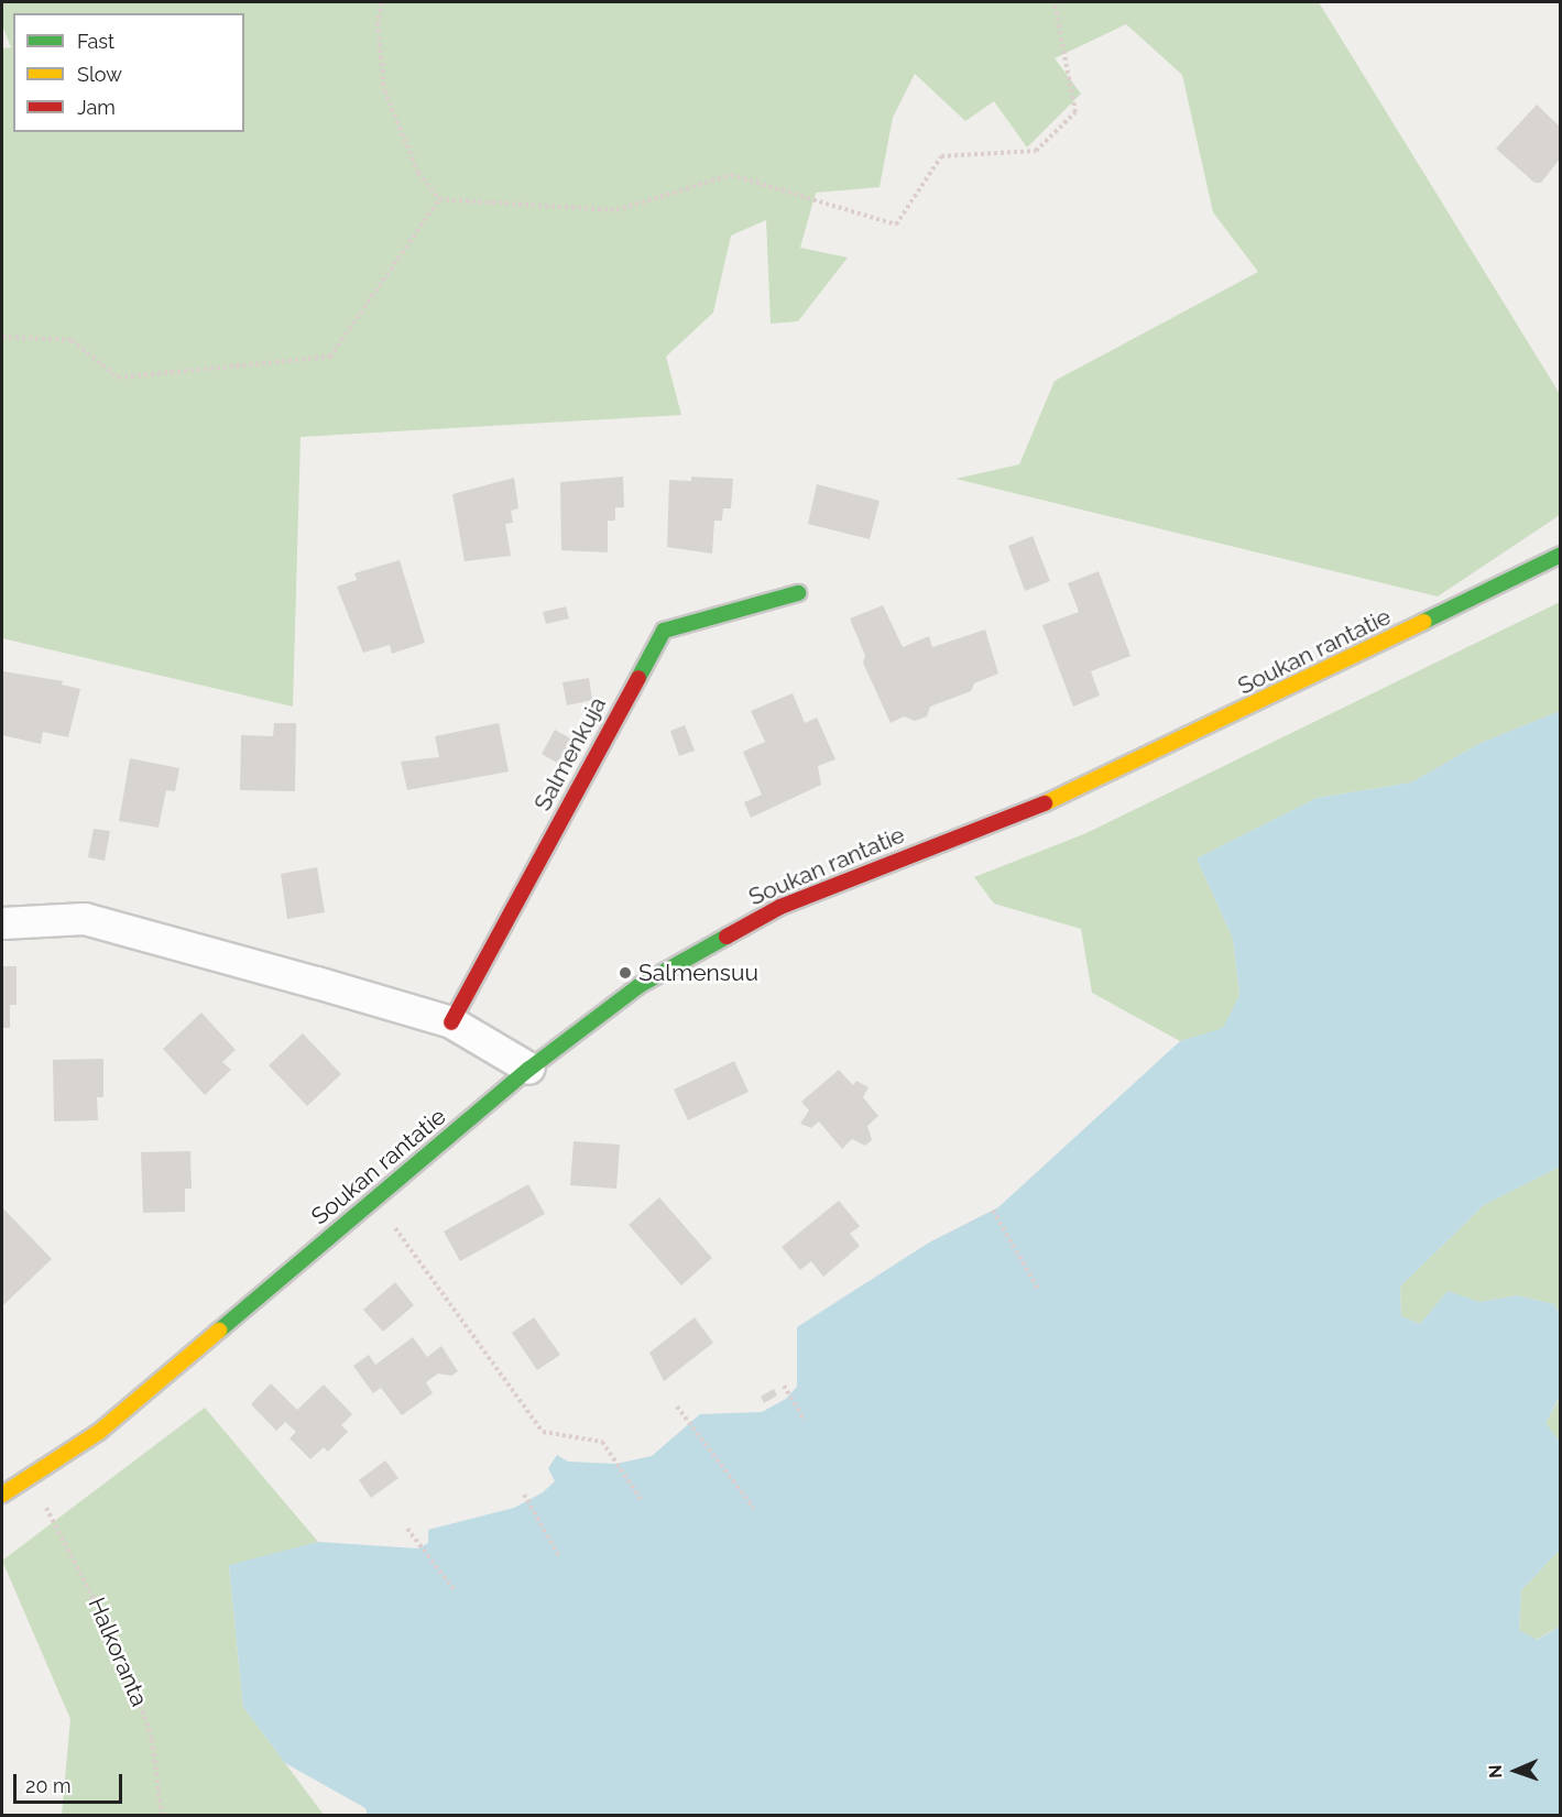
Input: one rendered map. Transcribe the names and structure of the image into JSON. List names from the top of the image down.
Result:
{
  "streets": {
    "street": ["Soukan rantatie", "Salmenkuja"],
    "path": ["Halkoranta"]
  },
  "places": ["Salmensuu"],
  "legend": ["Fast", "Slow", "Jam"],
  "scale_bar": "20 m",
  "north": "left"
}
